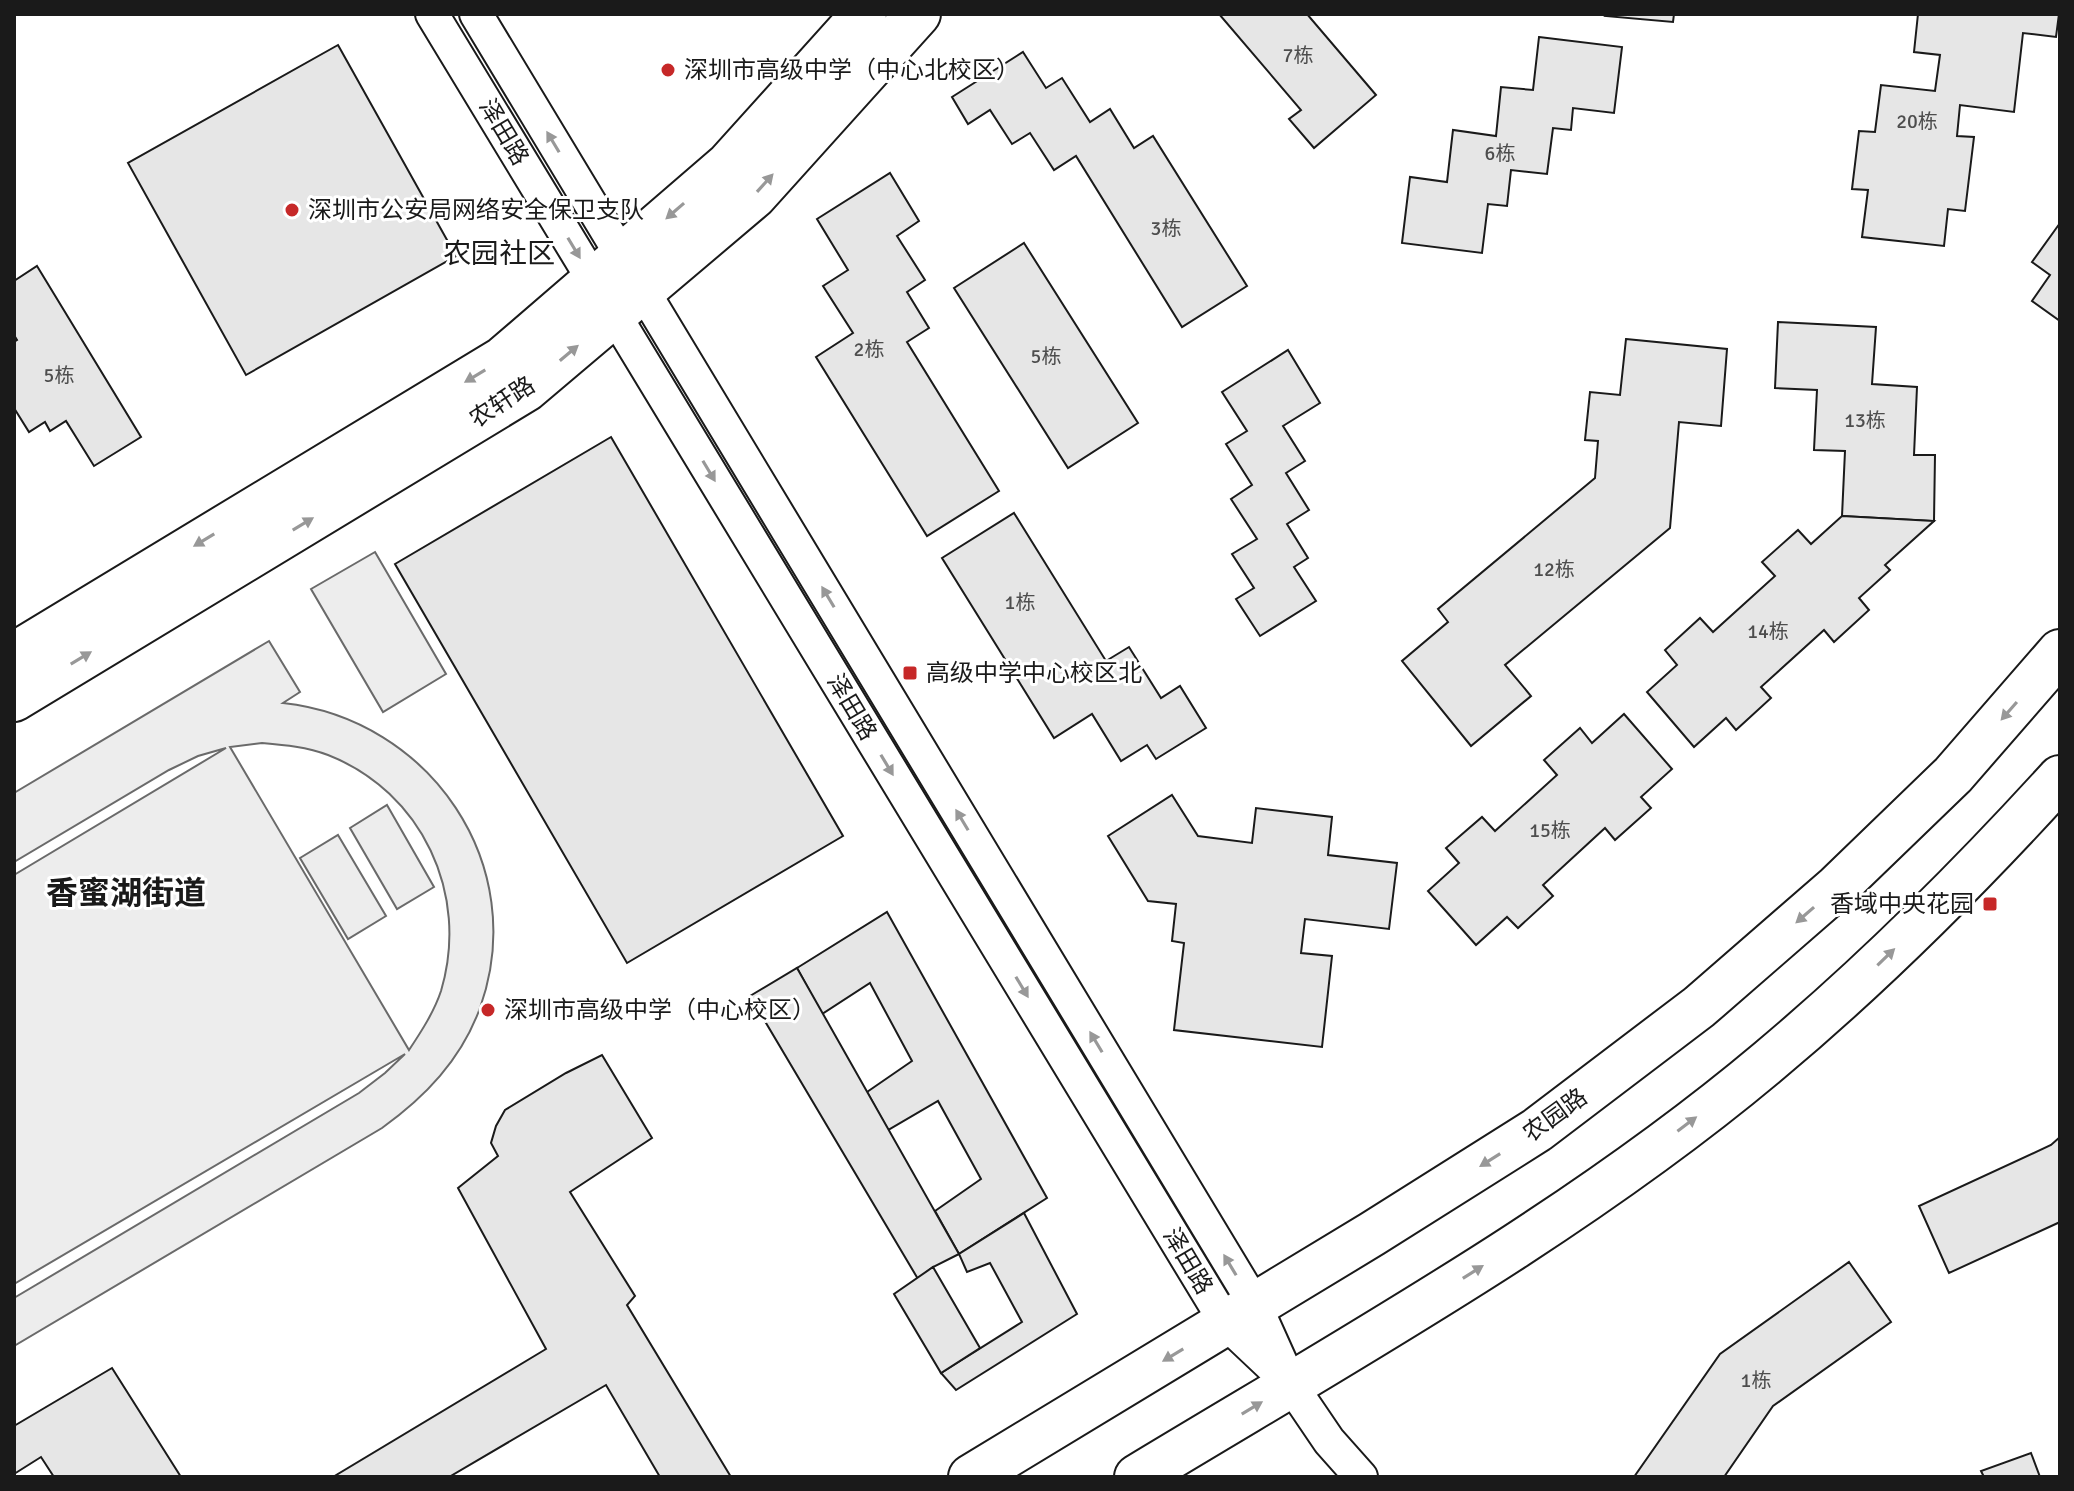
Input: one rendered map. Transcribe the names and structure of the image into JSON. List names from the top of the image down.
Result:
{
  "streets": {
    "main road": ["农轩路", "农园路"],
    "street": ["泽田路"]
  },
  "crossings": [
    ["泽田路", "农轩路"],
    ["泽田路", "农园路"]
  ],
  "districts": ["农园社区", "香蜜湖街道"],
  "places": {
    "other": ["深圳市高级中学（中心北校区）", "深圳市公安局网络安全保卫支队", "深圳市高级中学（中心校区）"],
    "transit": ["高级中学中心校区北", "香域中央花园"]
  },
  "house_numbers": [
    "7栋",
    "20栋",
    "6栋",
    "3栋",
    "2栋",
    "5栋",
    "5栋",
    "13栋",
    "12栋",
    "1栋",
    "14栋",
    "15栋",
    "1栋"
  ]
}
